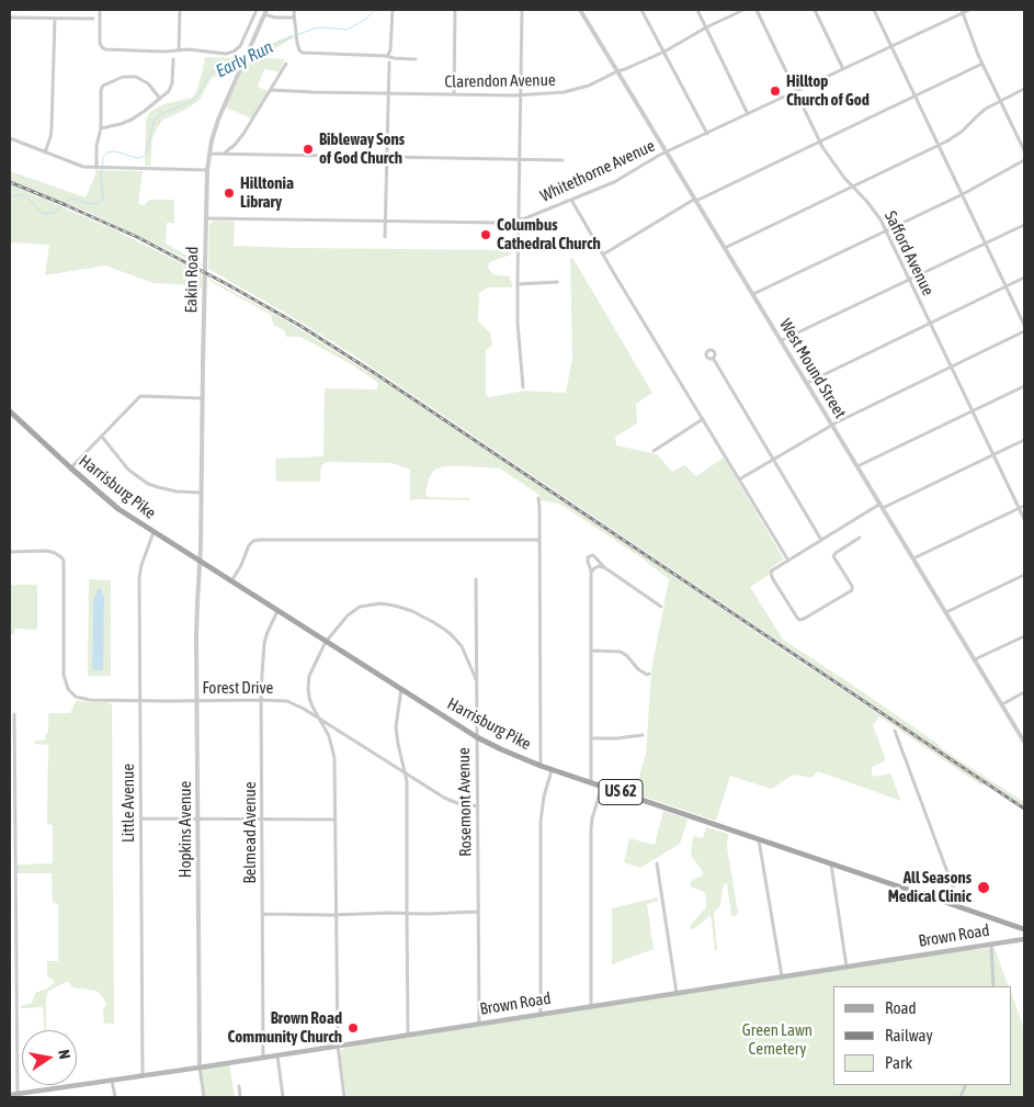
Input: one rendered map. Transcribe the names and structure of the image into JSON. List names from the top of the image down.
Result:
{
  "streets": {
    "main road": ["Harrisburg Pike", "US 62", "Brown Road"],
    "street": [
      "Clarendon Avenue",
      "Whitethorne Avenue",
      "Safford Avenue",
      "Eakin Road",
      "West Mound Street",
      "Forest Drive",
      "Rosemont Avenue",
      "Little Avenue",
      "Hopkins Avenue",
      "Belmead Avenue"
    ]
  },
  "crossings": [
    ["Clarendon Avenue", "West Mound Street"],
    ["Whitethorne Avenue", "Safford Avenue"],
    ["Whitethorne Avenue", "Eakin Road"],
    ["Whitethorne Avenue", "West Mound Street"],
    ["Eakin Road", "Harrisburg Pike"],
    ["Eakin Road", "Hopkins Avenue"],
    ["Harrisburg Pike", "Rosemont Avenue"],
    ["Harrisburg Pike", "Little Avenue"],
    ["Harrisburg Pike", "Hopkins Avenue"],
    ["Harrisburg Pike", "Belmead Avenue"],
    ["Forest Drive", "Rosemont Avenue"],
    ["Forest Drive", "Little Avenue"],
    ["Forest Drive", "Hopkins Avenue"],
    ["Forest Drive", "Belmead Avenue"],
    ["Rosemont Avenue", "Brown Road"],
    ["Little Avenue", "Brown Road"],
    ["Hopkins Avenue", "Brown Road"],
    ["Belmead Avenue", "Brown Road"]
  ],
  "water": ["Early Run"],
  "parks": ["Green Lawn Cemetery"],
  "places": [
    "Hilltop Church of God",
    "Bibleway Sons of God Church",
    "Hilltonia Library",
    "Columbus Cathedral Church",
    "All Seasons Medical Clinic",
    "Brown Road Community Church"
  ],
  "legend": ["Road", "Railway", "Park"],
  "north": "right"
}
